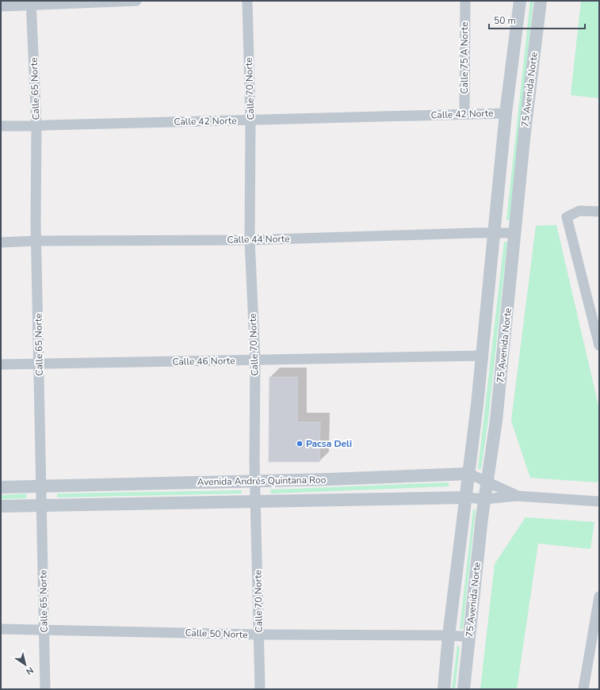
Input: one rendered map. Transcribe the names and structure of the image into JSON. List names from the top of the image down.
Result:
{
  "streets": {
    "street": [
      "Calle 75 A Norte",
      "Calle 65 Norte",
      "Calle 70 Norte",
      "75 Avenida Norte",
      "Calle 42 Norte",
      "Calle 44 Norte",
      "Calle 46 Norte",
      "Avenida Andrés Quintana Roo",
      "Calle 50 Norte"
    ]
  },
  "crossings": [
    ["Calle 75 A Norte", "Calle 42 Norte"],
    ["Calle 65 Norte", "Calle 42 Norte"],
    ["Calle 65 Norte", "Calle 44 Norte"],
    ["Calle 65 Norte", "Calle 46 Norte"],
    ["Calle 65 Norte", "Avenida Andrés Quintana Roo"],
    ["Calle 65 Norte", "Calle 50 Norte"],
    ["Calle 70 Norte", "Calle 42 Norte"],
    ["Calle 70 Norte", "Calle 44 Norte"],
    ["Calle 70 Norte", "Calle 46 Norte"],
    ["Calle 70 Norte", "Avenida Andrés Quintana Roo"],
    ["Calle 70 Norte", "Calle 50 Norte"],
    ["75 Avenida Norte", "Calle 42 Norte"],
    ["75 Avenida Norte", "Calle 44 Norte"],
    ["75 Avenida Norte", "Calle 46 Norte"],
    ["75 Avenida Norte", "Avenida Andrés Quintana Roo"],
    ["75 Avenida Norte", "Calle 50 Norte"]
  ],
  "places": ["Pacsa Deli"],
  "scale_bar": "50 m",
  "north": "bottom right"
}
